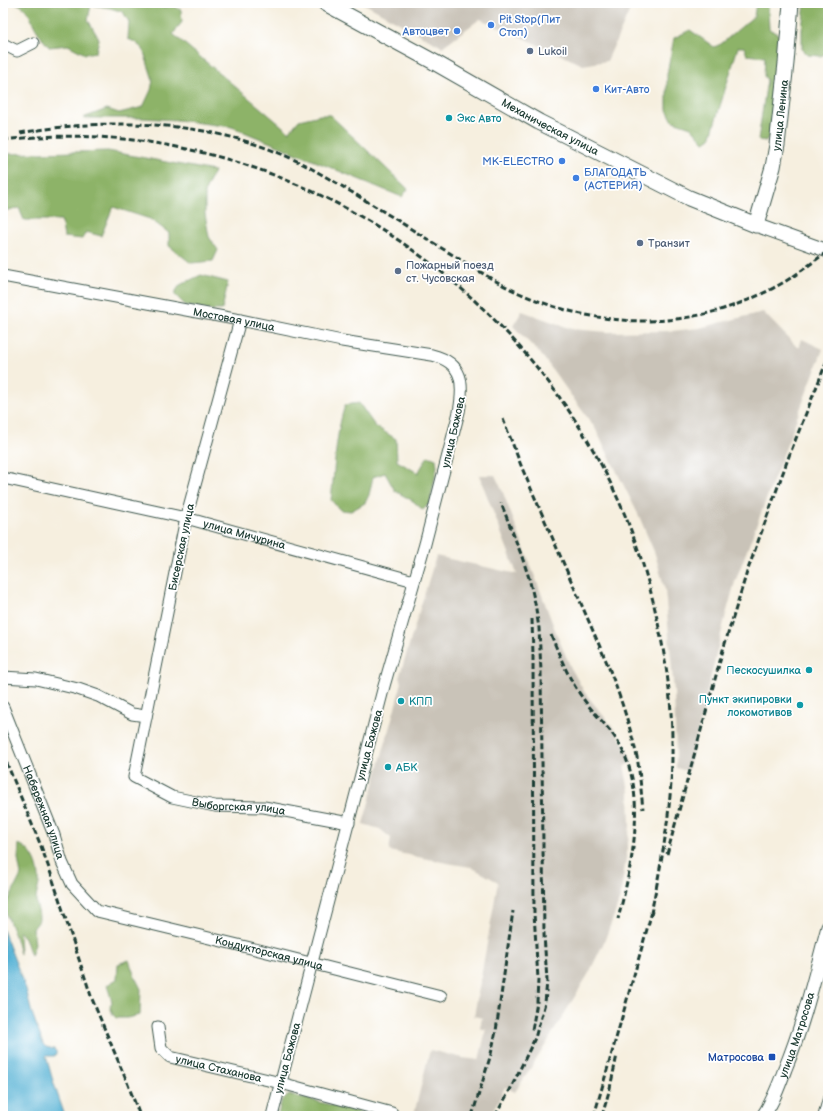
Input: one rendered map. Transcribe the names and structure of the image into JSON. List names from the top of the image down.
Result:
{
  "streets": {
    "main road": ["улица Ленина", "Механическая улица"],
    "street": [
      "Мостовая улица",
      "улица Бажова",
      "улица Мичурина",
      "Бисерская улица",
      "Выборгская улица",
      "Набережная улица",
      "Кондукторская улица",
      "улица Матросова",
      "улица Стаханова"
    ]
  },
  "crossings": [
    ["улица Ленина", "Механическая улица"],
    ["Мостовая улица", "улица Бажова"],
    ["Мостовая улица", "Бисерская улица"],
    ["улица Бажова", "улица Мичурина"],
    ["улица Бажова", "Выборгская улица"],
    ["улица Бажова", "Кондукторская улица"],
    ["улица Бажова", "улица Стаханова"],
    ["улица Мичурина", "Бисерская улица"],
    ["Бисерская улица", "Выборгская улица"],
    ["Набережная улица", "Кондукторская улица"]
  ],
  "places": {
    "other": [
      "Pit Stop(Пит Стоп)",
      "Автоцвет",
      "Lukoil",
      "Кит-Авто",
      "Экс Авто",
      "MK-ELECTRO",
      "БЛАГОДАТЬ (АСТЕРИЯ)",
      "Транзит",
      "Пожарный поезд ст. Чусовская",
      "Пескосушилка",
      "КПП",
      "Пункт экипировки локомотивов",
      "АБК"
    ],
    "transit": ["Матросова"]
  }
}
